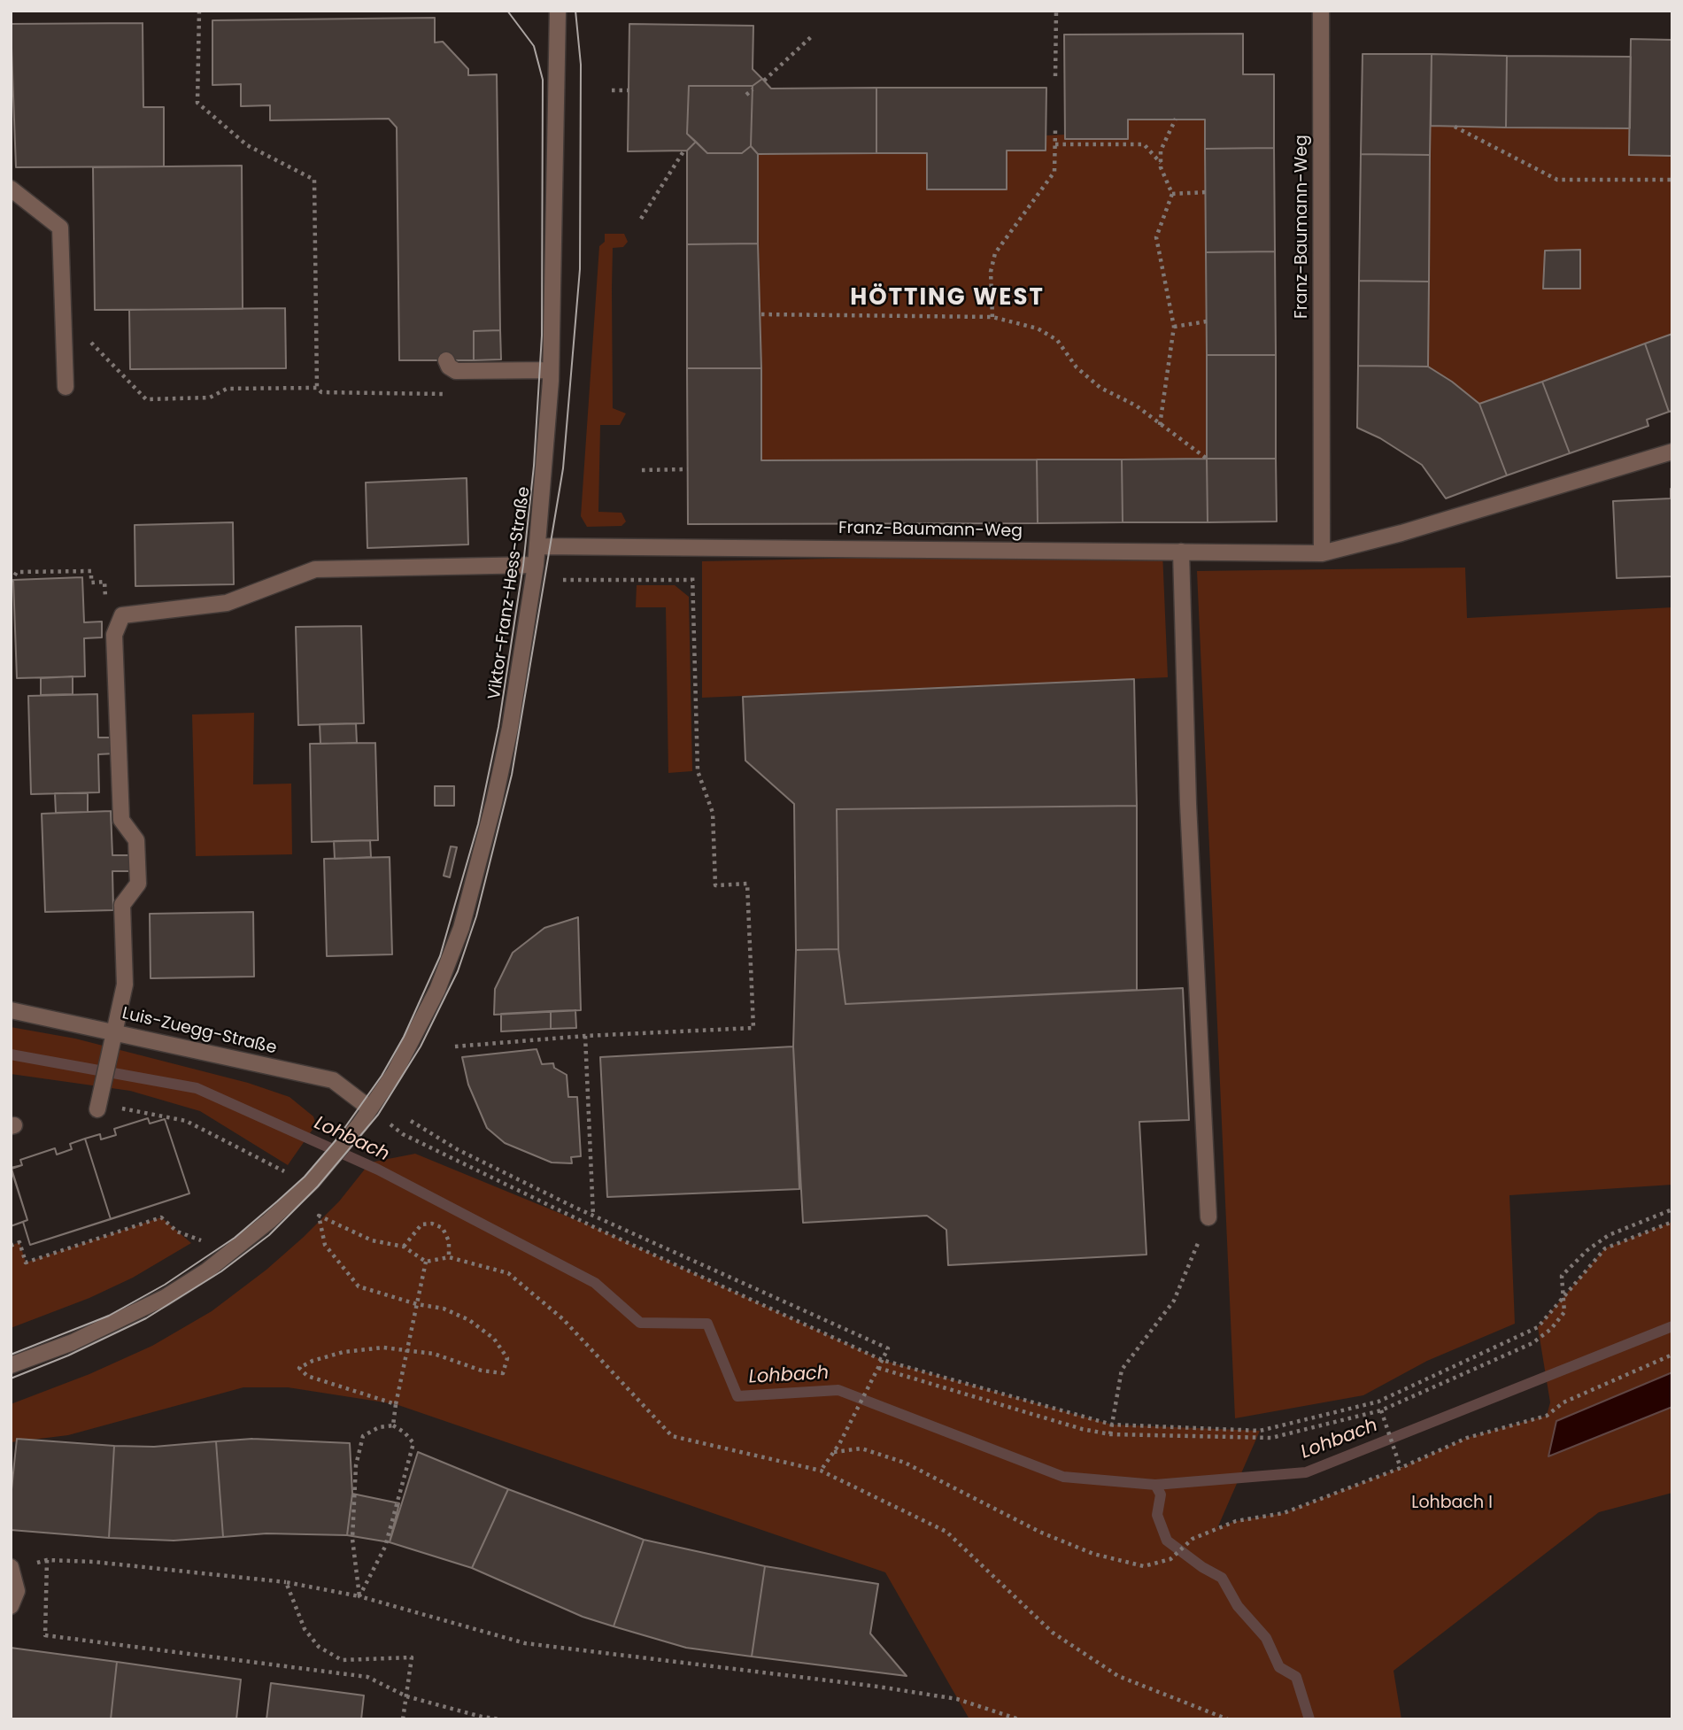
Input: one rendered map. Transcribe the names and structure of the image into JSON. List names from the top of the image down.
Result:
{
  "streets": {
    "street": ["Franz-Baumann-Weg", "Viktor-Franz-Hess-Straße", "Luis-Zuegg-Straße"]
  },
  "crossings": [
    ["Franz-Baumann-Weg", "Viktor-Franz-Hess-Straße"],
    ["Viktor-Franz-Hess-Straße", "Luis-Zuegg-Straße"]
  ],
  "districts": ["HÖTTING WEST"],
  "water": ["Lohbach"],
  "parks": ["Lohbach I"]
}
